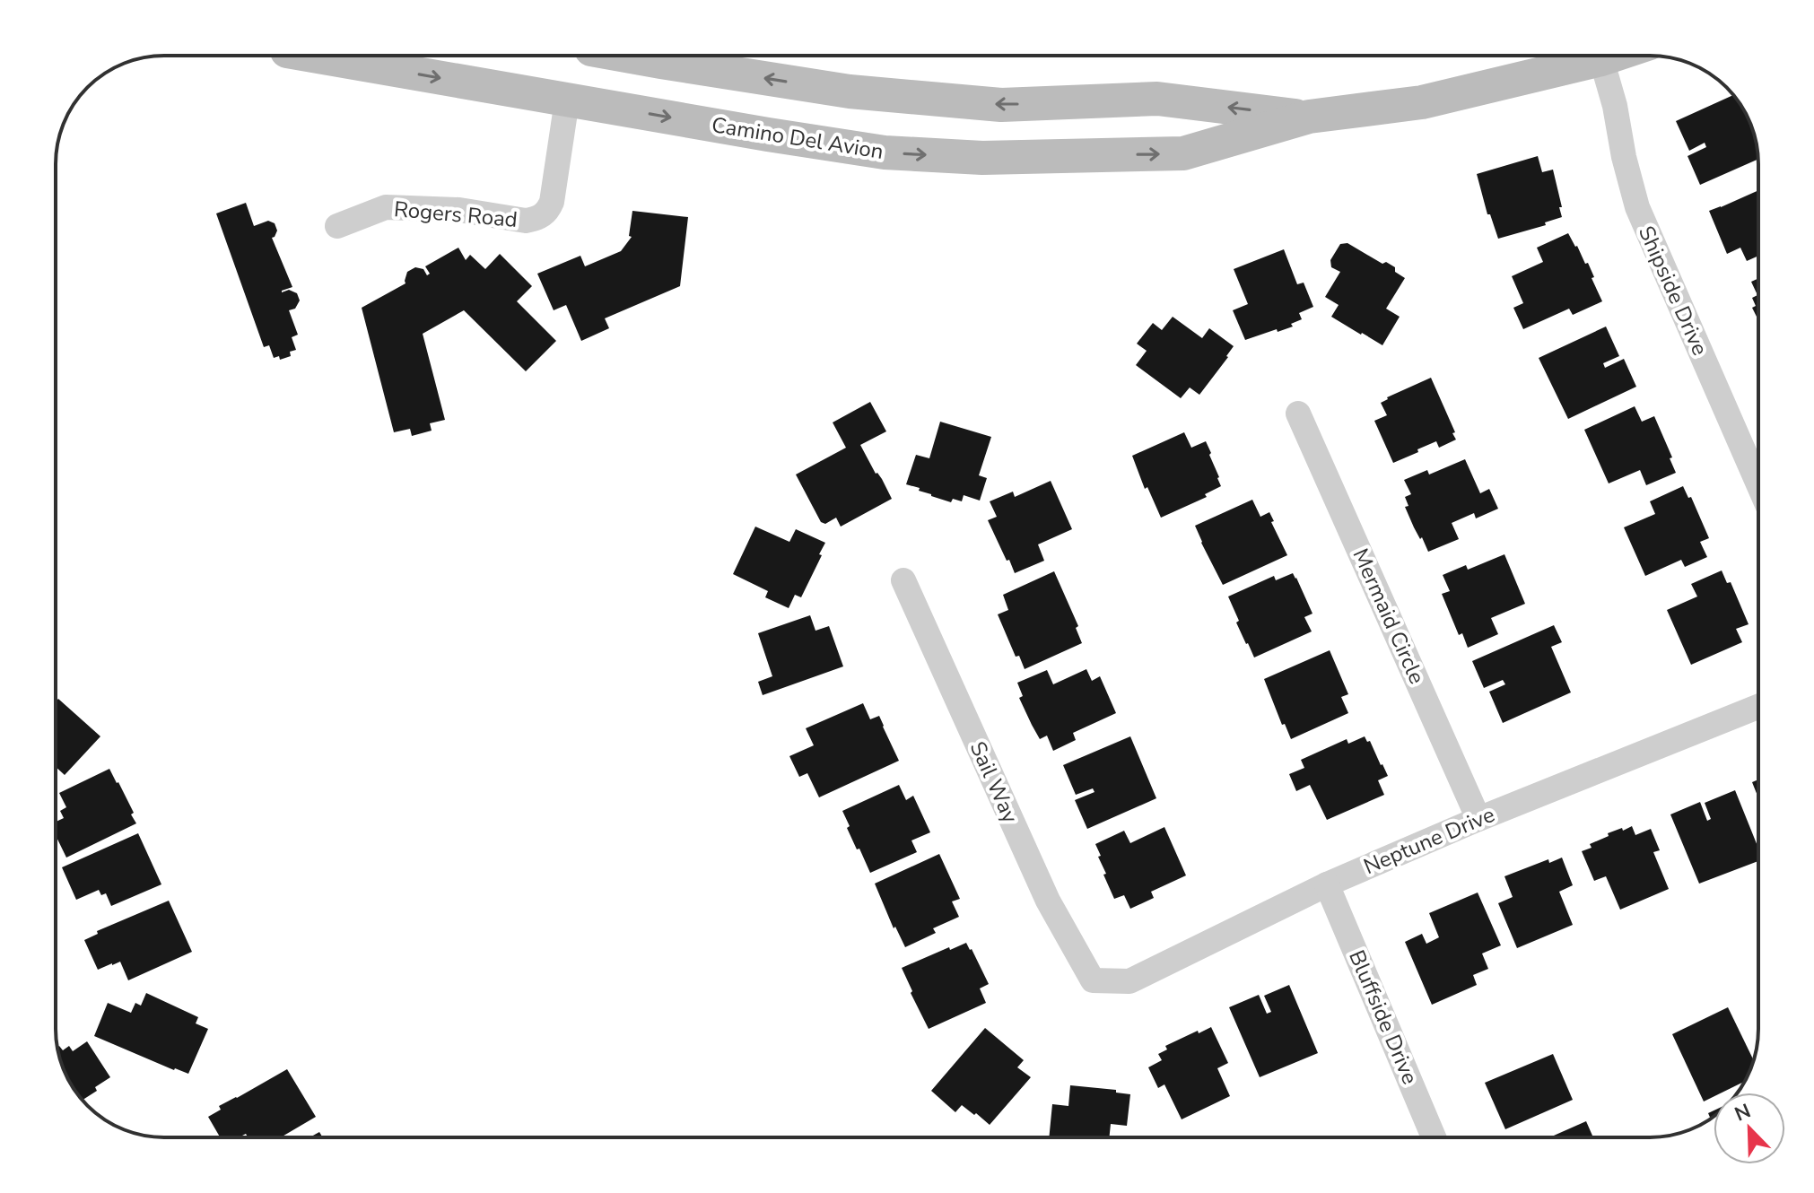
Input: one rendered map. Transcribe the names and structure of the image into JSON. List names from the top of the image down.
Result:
{
  "streets": {
    "main road": ["Camino Del Avion"],
    "street": [
      "Rogers Road",
      "Shipside Drive",
      "Mermaid Circle",
      "Sail Way",
      "Neptune Drive",
      "Bluffside Drive"
    ]
  },
  "crossings": [
    ["Camino Del Avion", "Rogers Road"],
    ["Camino Del Avion", "Shipside Drive"],
    ["Mermaid Circle", "Neptune Drive"],
    ["Sail Way", "Neptune Drive"],
    ["Neptune Drive", "Bluffside Drive"]
  ],
  "north": "top left"
}
